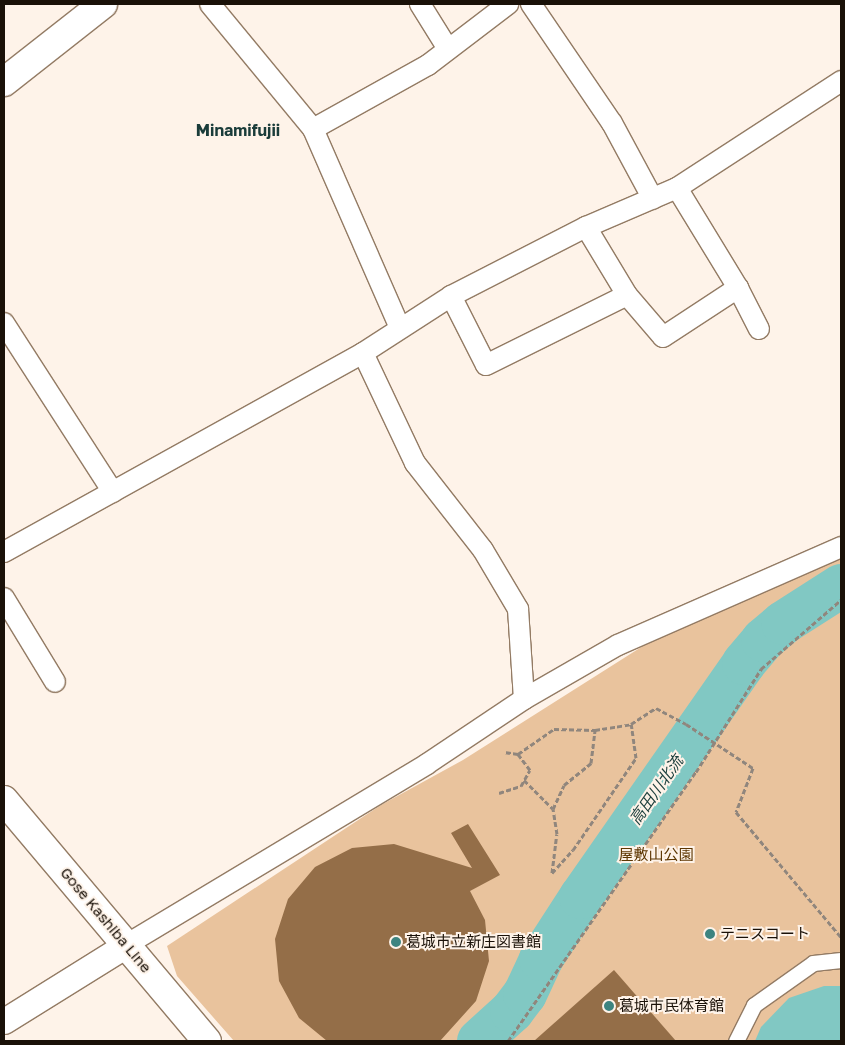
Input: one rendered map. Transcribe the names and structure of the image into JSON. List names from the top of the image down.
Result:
{
  "streets": {
    "main road": ["Gose Kashiba Line"]
  },
  "districts": ["Minamifujii"],
  "water": ["高田川北流"],
  "parks": ["屋敷山公園"],
  "places": ["テニスコート", "葛城市立新庄図書館", "葛城市民体育館"]
}
